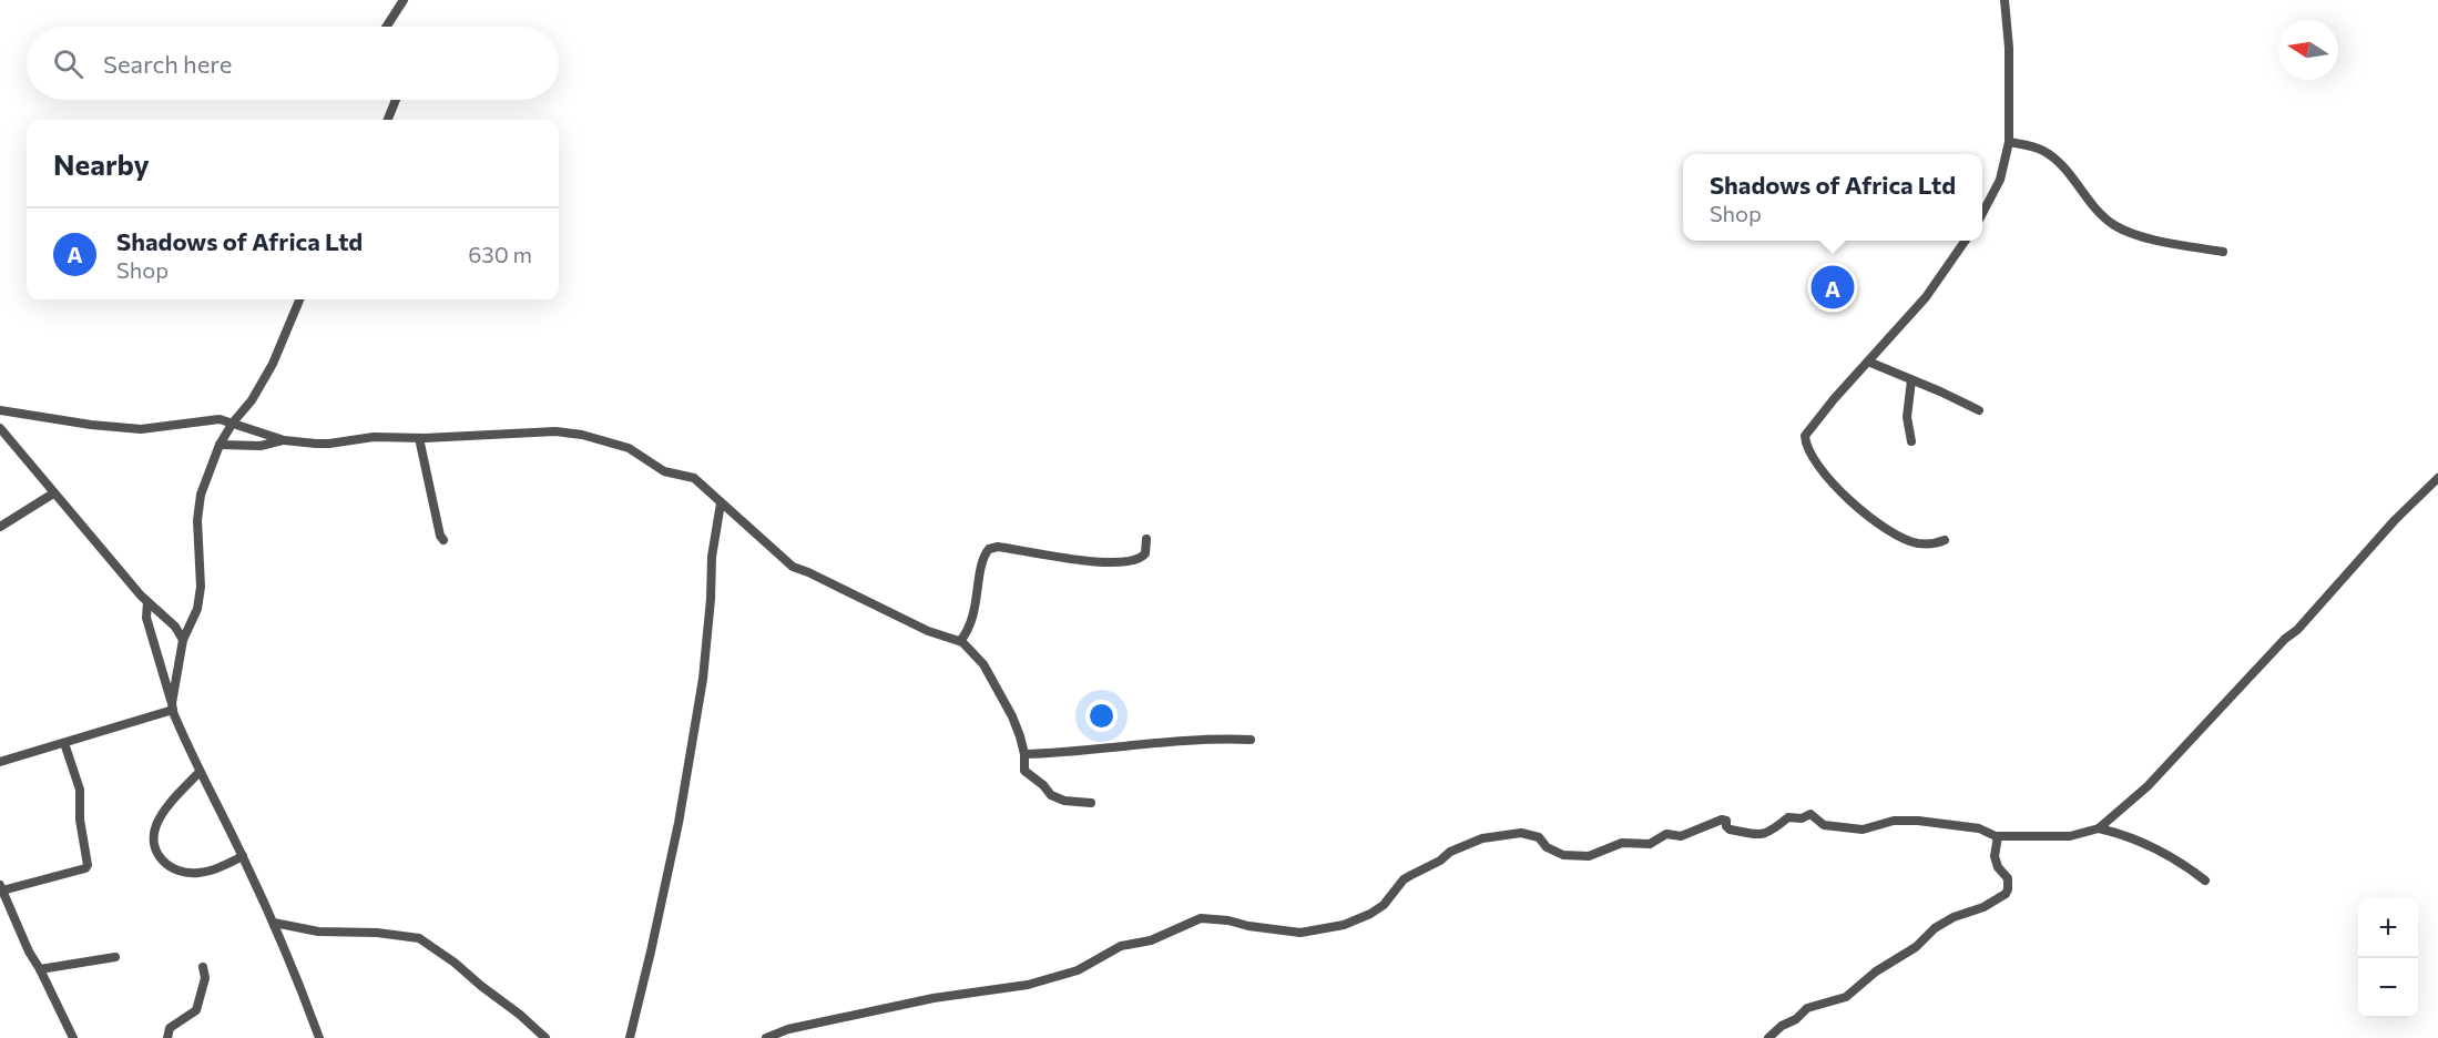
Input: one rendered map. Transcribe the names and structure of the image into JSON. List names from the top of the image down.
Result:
{
  "north": "left",
  "page": {
    "search": "Search here",
    "heading": "Nearby",
    "popup": ["Shadows of Africa Ltd", "Shop"],
    "list": [
      {
        "mark": "A",
        "name": "Shadows of Africa Ltd",
        "note": "Shop",
        "value": "630 m"
      }
    ],
    "pins": "A",
    "map_buttons": ["+", "−"]
  }
}
